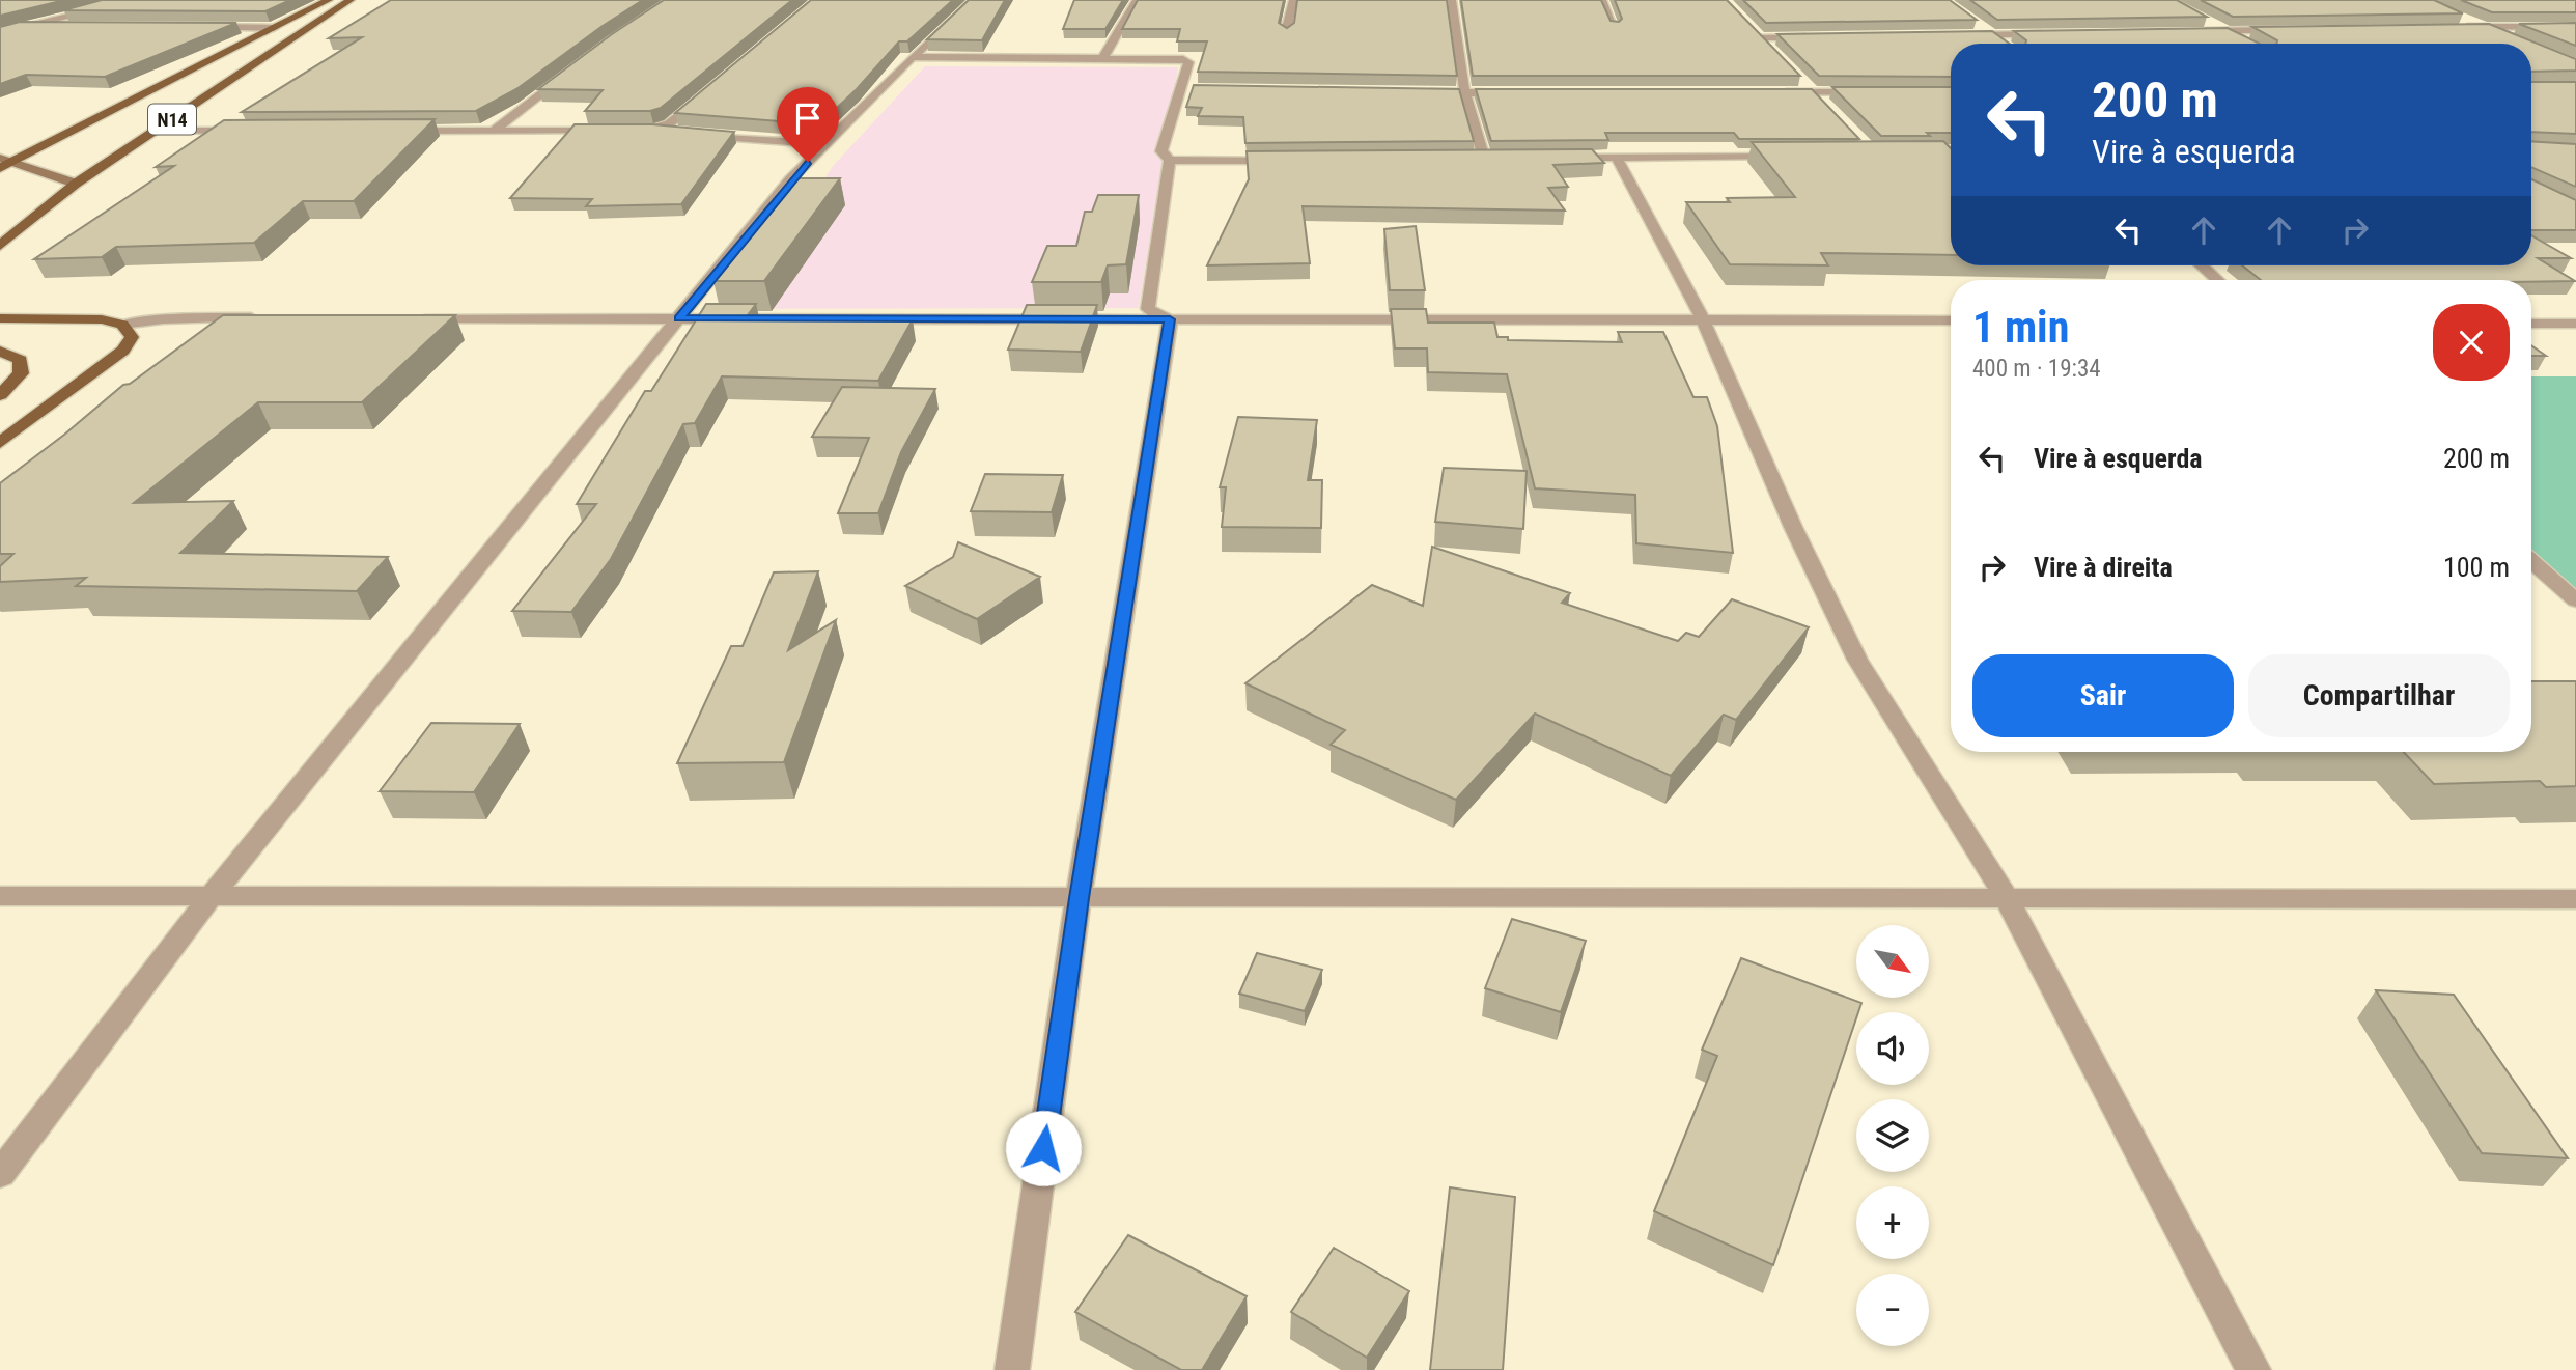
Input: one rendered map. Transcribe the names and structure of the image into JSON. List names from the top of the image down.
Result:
{
  "streets": {
    "main road": ["N14"]
  },
  "north": "bottom right",
  "page": {
    "turn": ["200 m", "Vire à esquerda"],
    "heading": ["1 min", "400 m · 19:34"],
    "list": [
      {
        "name": "Vire à esquerda",
        "value": "200 m"
      },
      {
        "name": "Vire à direita",
        "value": "100 m"
      }
    ],
    "buttons": ["Sair", "Compartilhar"],
    "map_buttons": ["+", "−"]
  }
}
